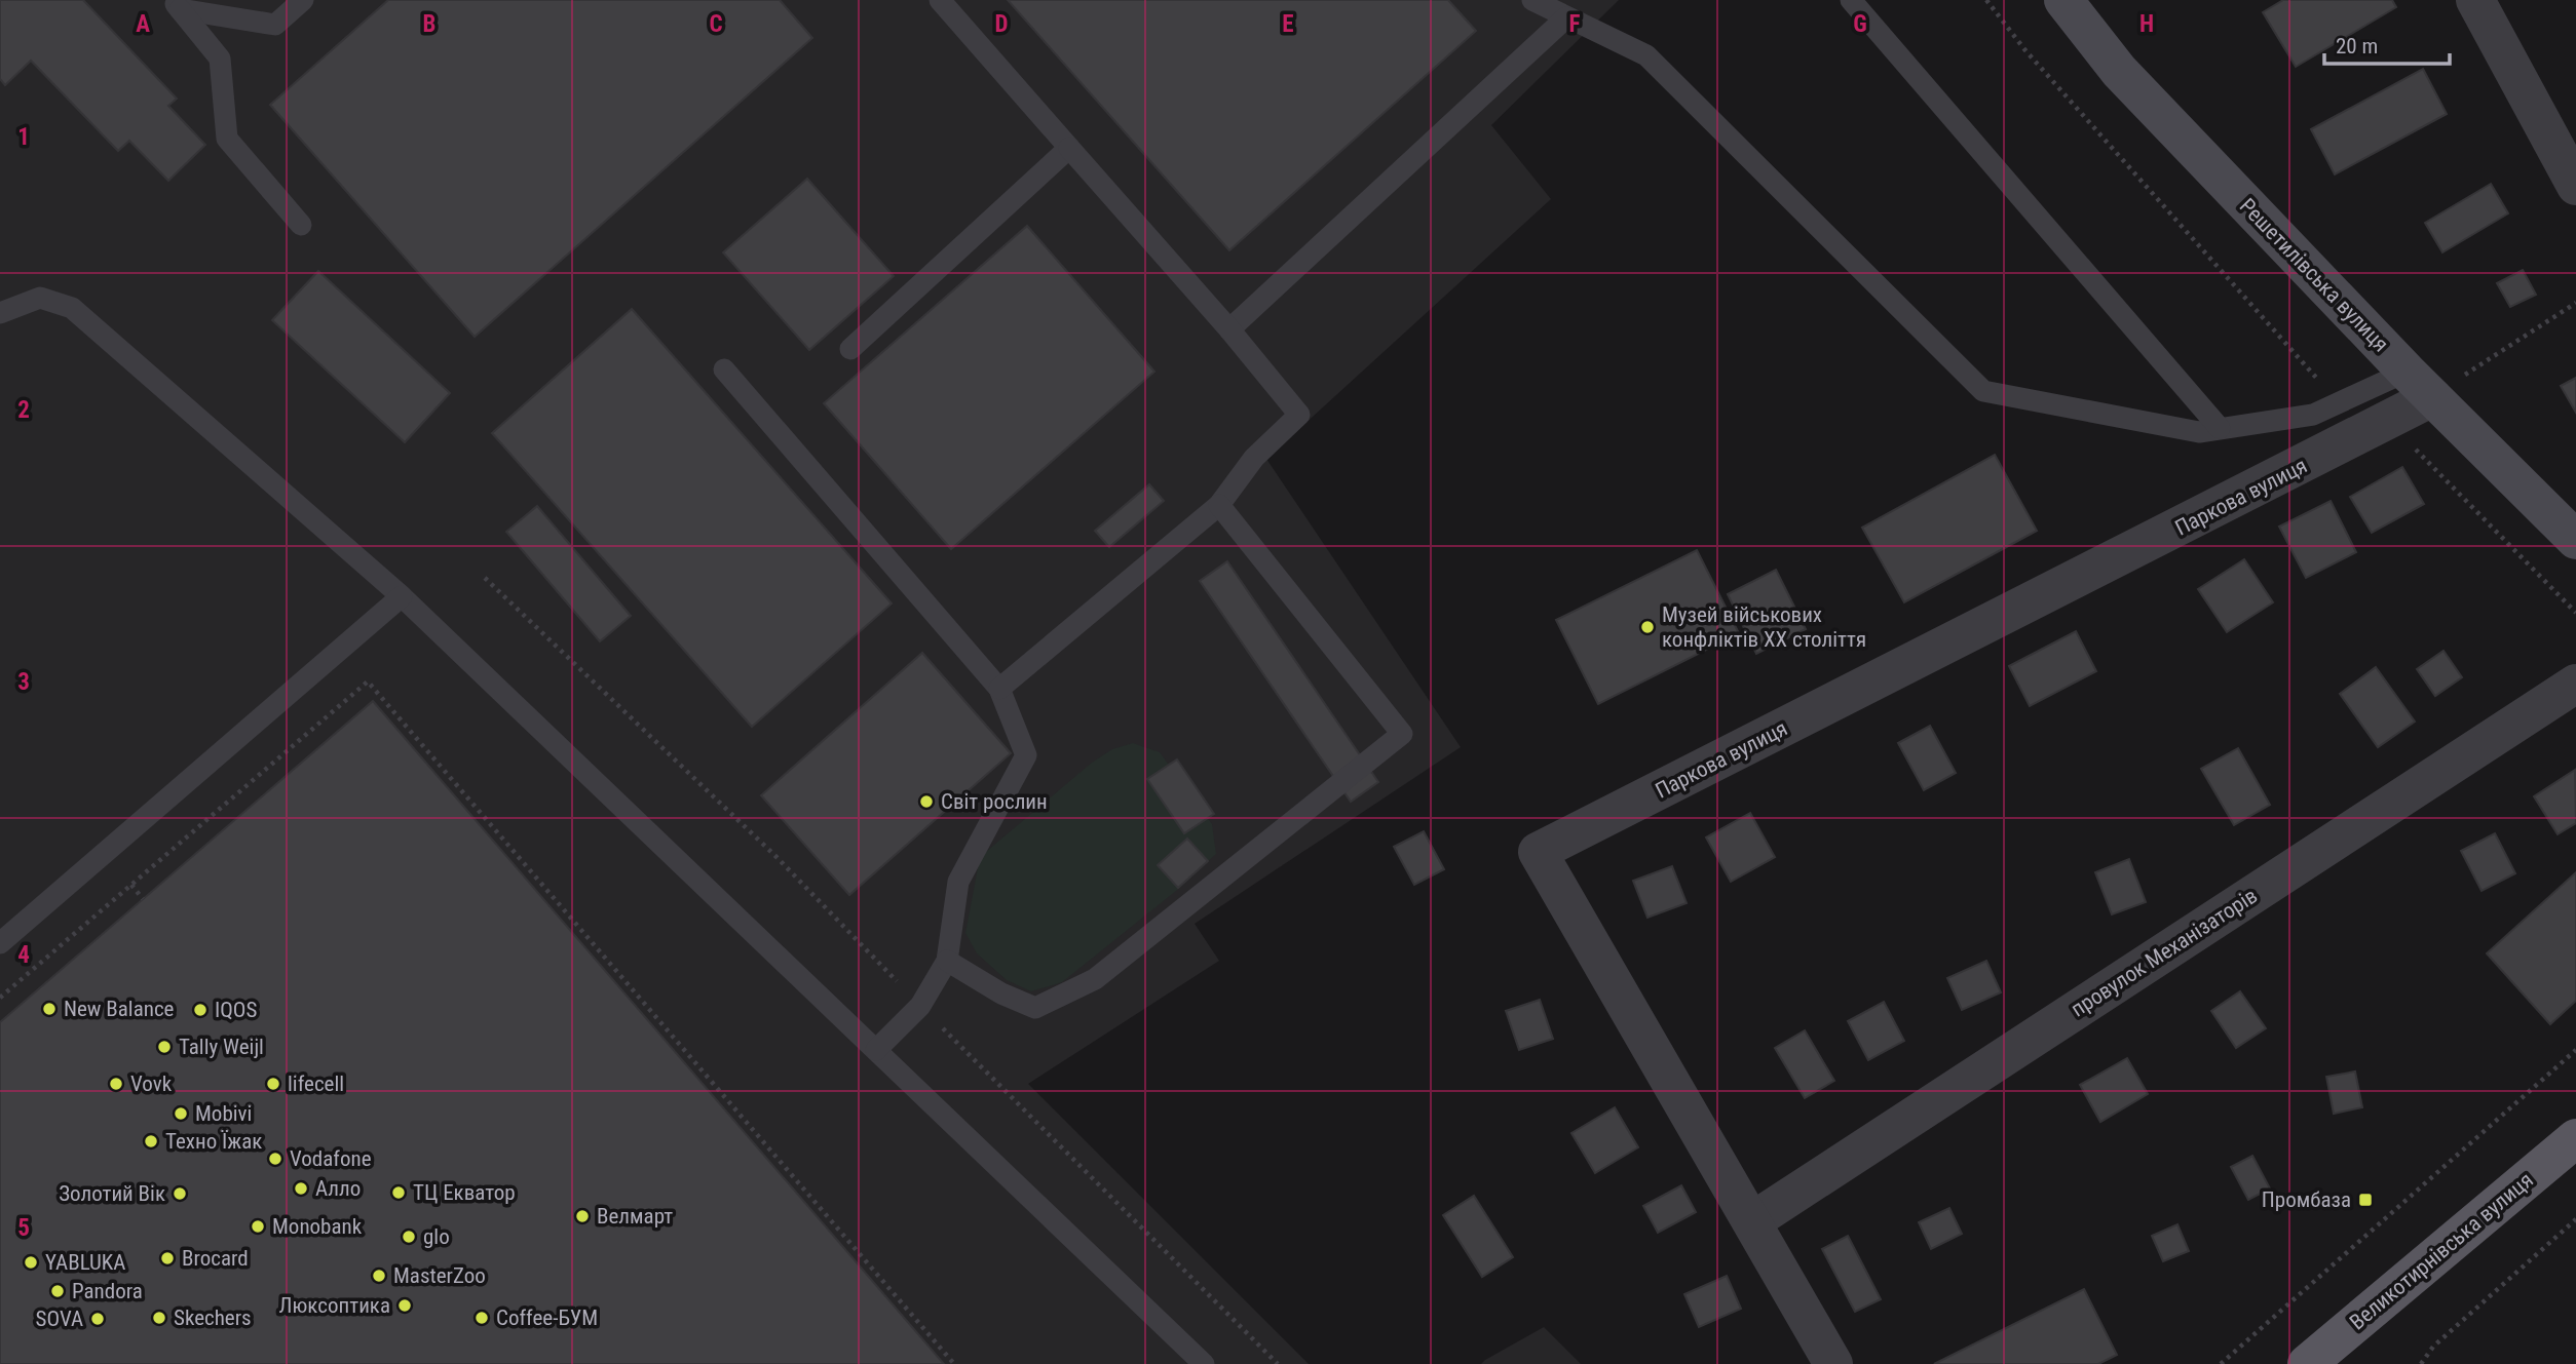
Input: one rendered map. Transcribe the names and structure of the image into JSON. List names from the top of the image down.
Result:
{
  "streets": {
    "main road": ["Великотирнівська вулиця"],
    "street": ["Решетилівська вулиця", "Паркова вулиця", "провулок Механізаторів"]
  },
  "crossings": [
    ["Решетилівська вулиця", "Паркова вулиця"],
    ["Паркова вулиця", "провулок Механізаторів"]
  ],
  "places": {
    "other": [
      "Музей військових конфліктів ХХ століття",
      "Світ рослин",
      "New Balance",
      "IQOS",
      "Tally Weijl",
      "Vovk",
      "lifecell",
      "Mobivi",
      "Техно Їжак",
      "Vodafone",
      "Алло",
      "ТЦ Екватор",
      "Золотий Вік",
      "Велмарт",
      "Monobank",
      "glo",
      "Brocard",
      "YABLUKA",
      "MasterZoo",
      "Pandora",
      "Люксоптика",
      "Skechers",
      "Coffee-БУМ",
      "SOVA"
    ],
    "transit": ["Промбаза"]
  },
  "scale_bar": "20 m",
  "grid": {
    "columns": [
      "A",
      "B",
      "C",
      "D",
      "E",
      "F",
      "G",
      "H"
    ],
    "rows": [
      "1",
      "2",
      "3",
      "4",
      "5"
    ]
  }
}
